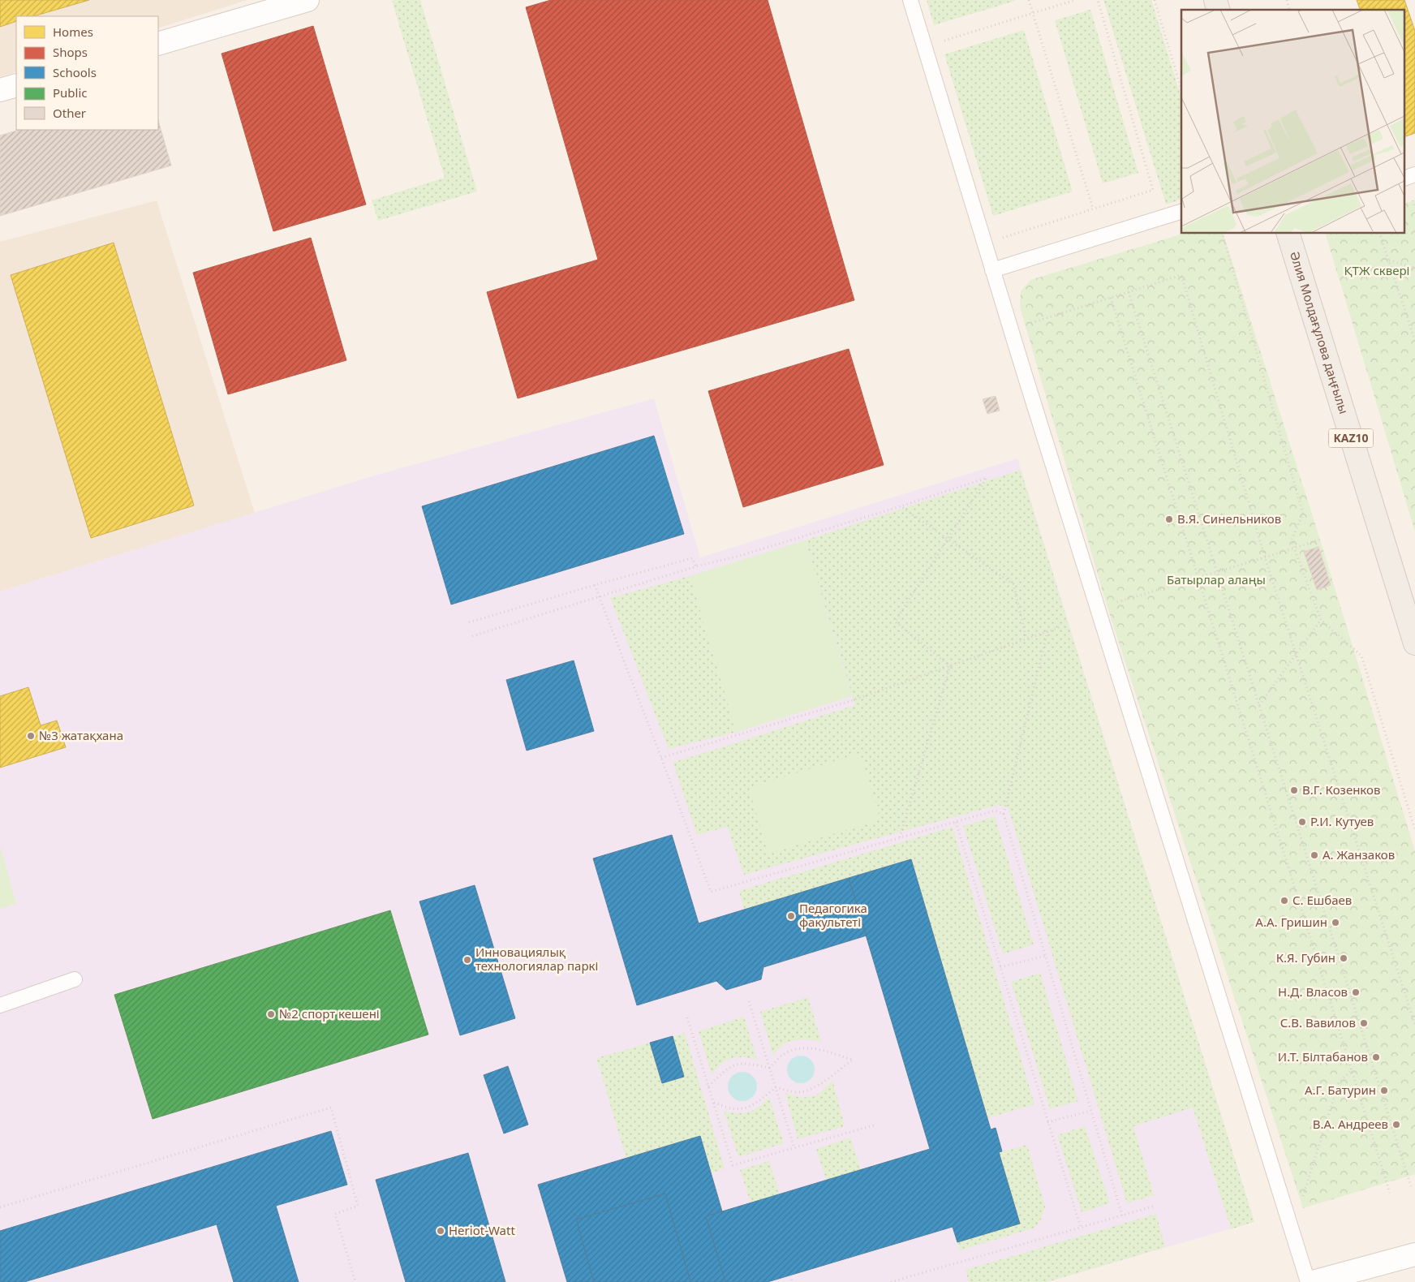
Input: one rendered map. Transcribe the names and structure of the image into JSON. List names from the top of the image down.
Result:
{
  "streets": {
    "main road": ["Әлия Молдағұлова даңғылы", "KAZ10"]
  },
  "parks": ["ҚТЖ сквері", "Батырлар алаңы"],
  "places": [
    "В.Я. Синельников",
    "№3 жатақхана",
    "В.Г. Козенков",
    "Р.И. Кутуев",
    "А. Жанзаков",
    "С. Ешбаев",
    "Педагогика факультеті",
    "А.А. Гришин",
    "К.Я. Губин",
    "Инновациялық технологиялар паркі",
    "Н.Д. Власов",
    "№2 спорт кешені",
    "С.В. Вавилов",
    "И.Т. Білтабанов",
    "А.Г. Батурин",
    "В.А. Андреев",
    "Heriot-Watt"
  ],
  "legend": [
    "Homes",
    "Shops",
    "Schools",
    "Public",
    "Other"
  ]
}
